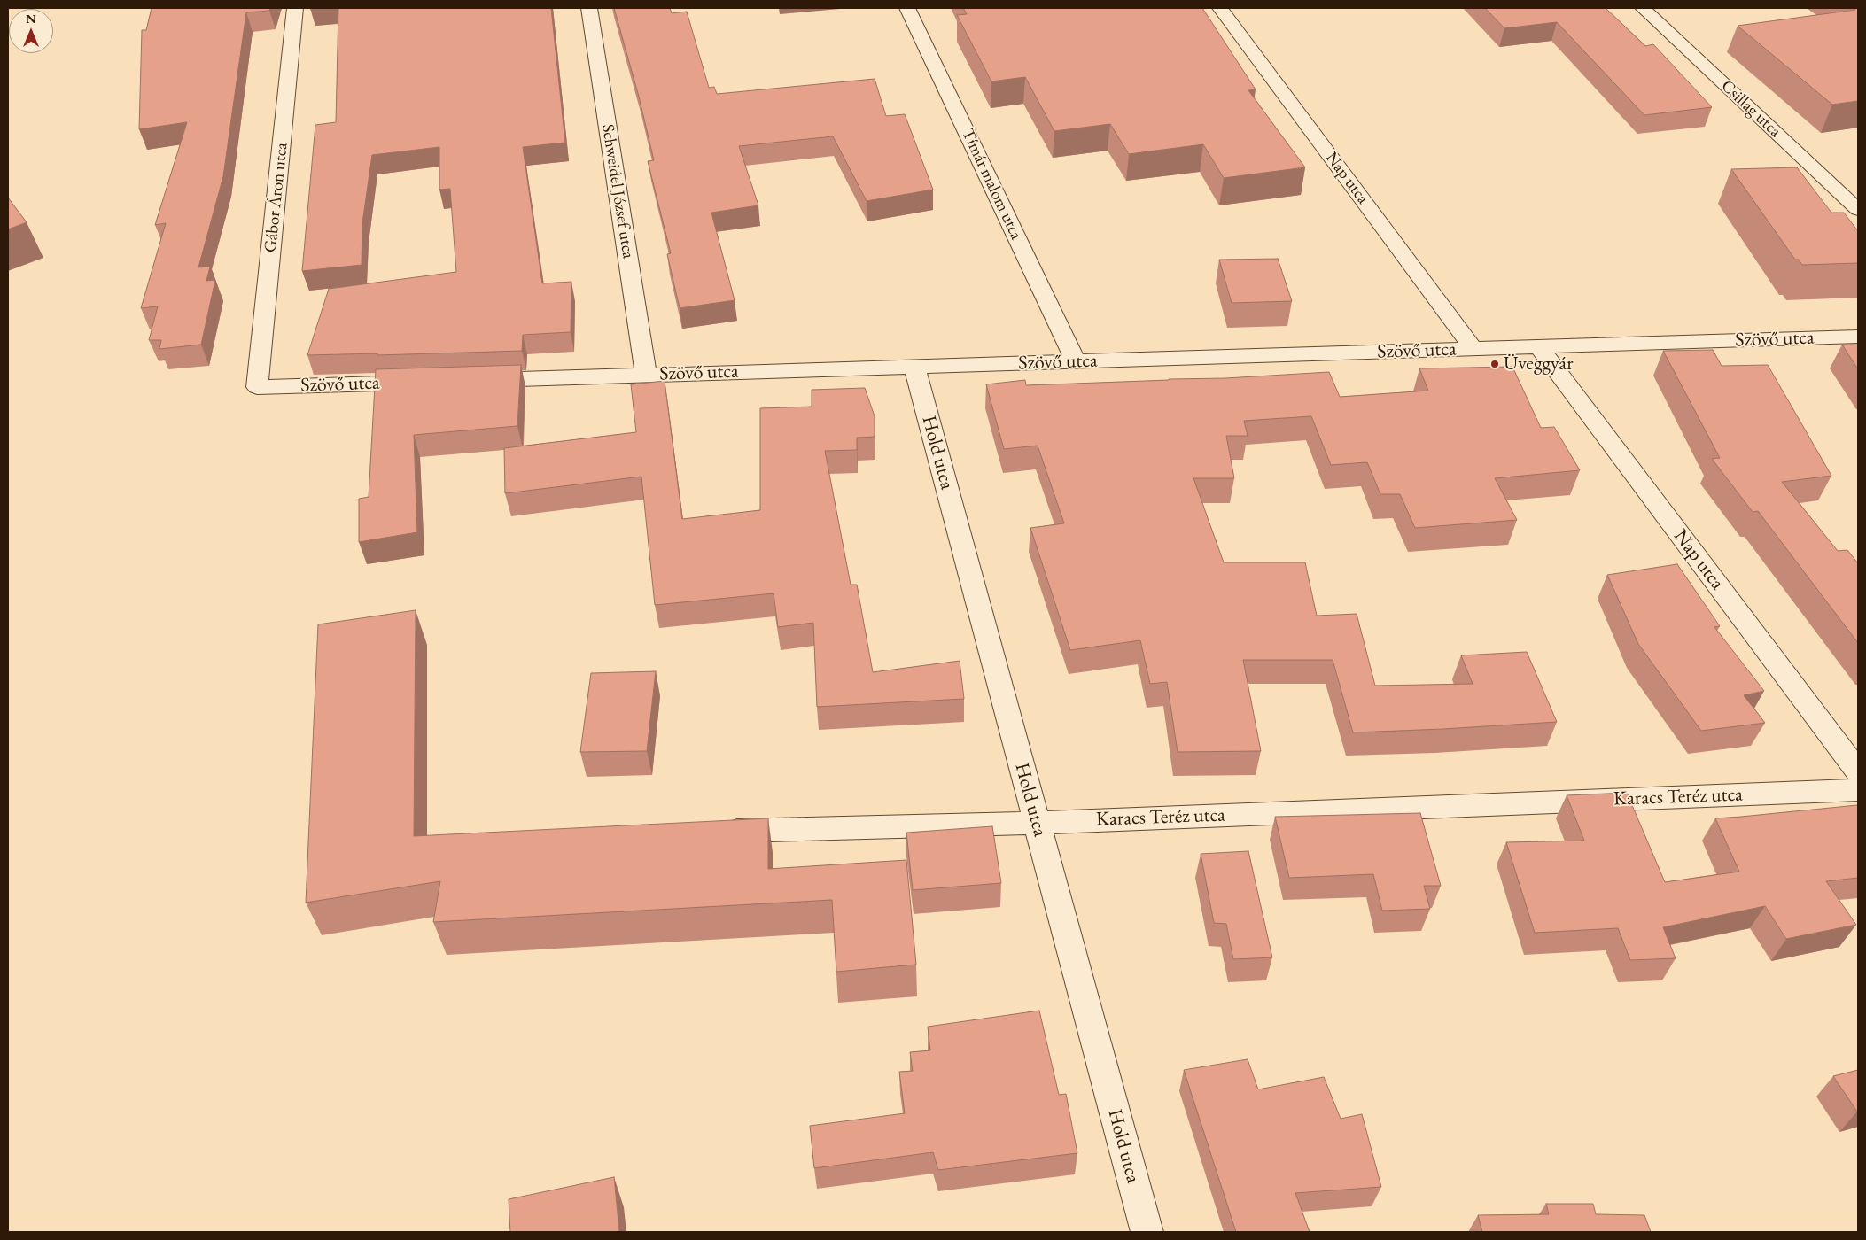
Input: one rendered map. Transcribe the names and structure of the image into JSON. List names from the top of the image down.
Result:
{
  "streets": {
    "street": [
      "Csillag utca",
      "Nap utca",
      "Tímár malom utca",
      "Schweidel József utca",
      "Gábor Áron utca",
      "Szövő utca",
      "Hold utca",
      "Karacs Teréz utca"
    ]
  },
  "crossings": [
    ["Nap utca", "Szövő utca"],
    ["Tímár malom utca", "Szövő utca"],
    ["Schweidel József utca", "Szövő utca"],
    ["Gábor Áron utca", "Szövő utca"],
    ["Szövő utca", "Hold utca"],
    ["Hold utca", "Karacs Teréz utca"]
  ],
  "places": ["Üveggyár"],
  "north": "top"
}
